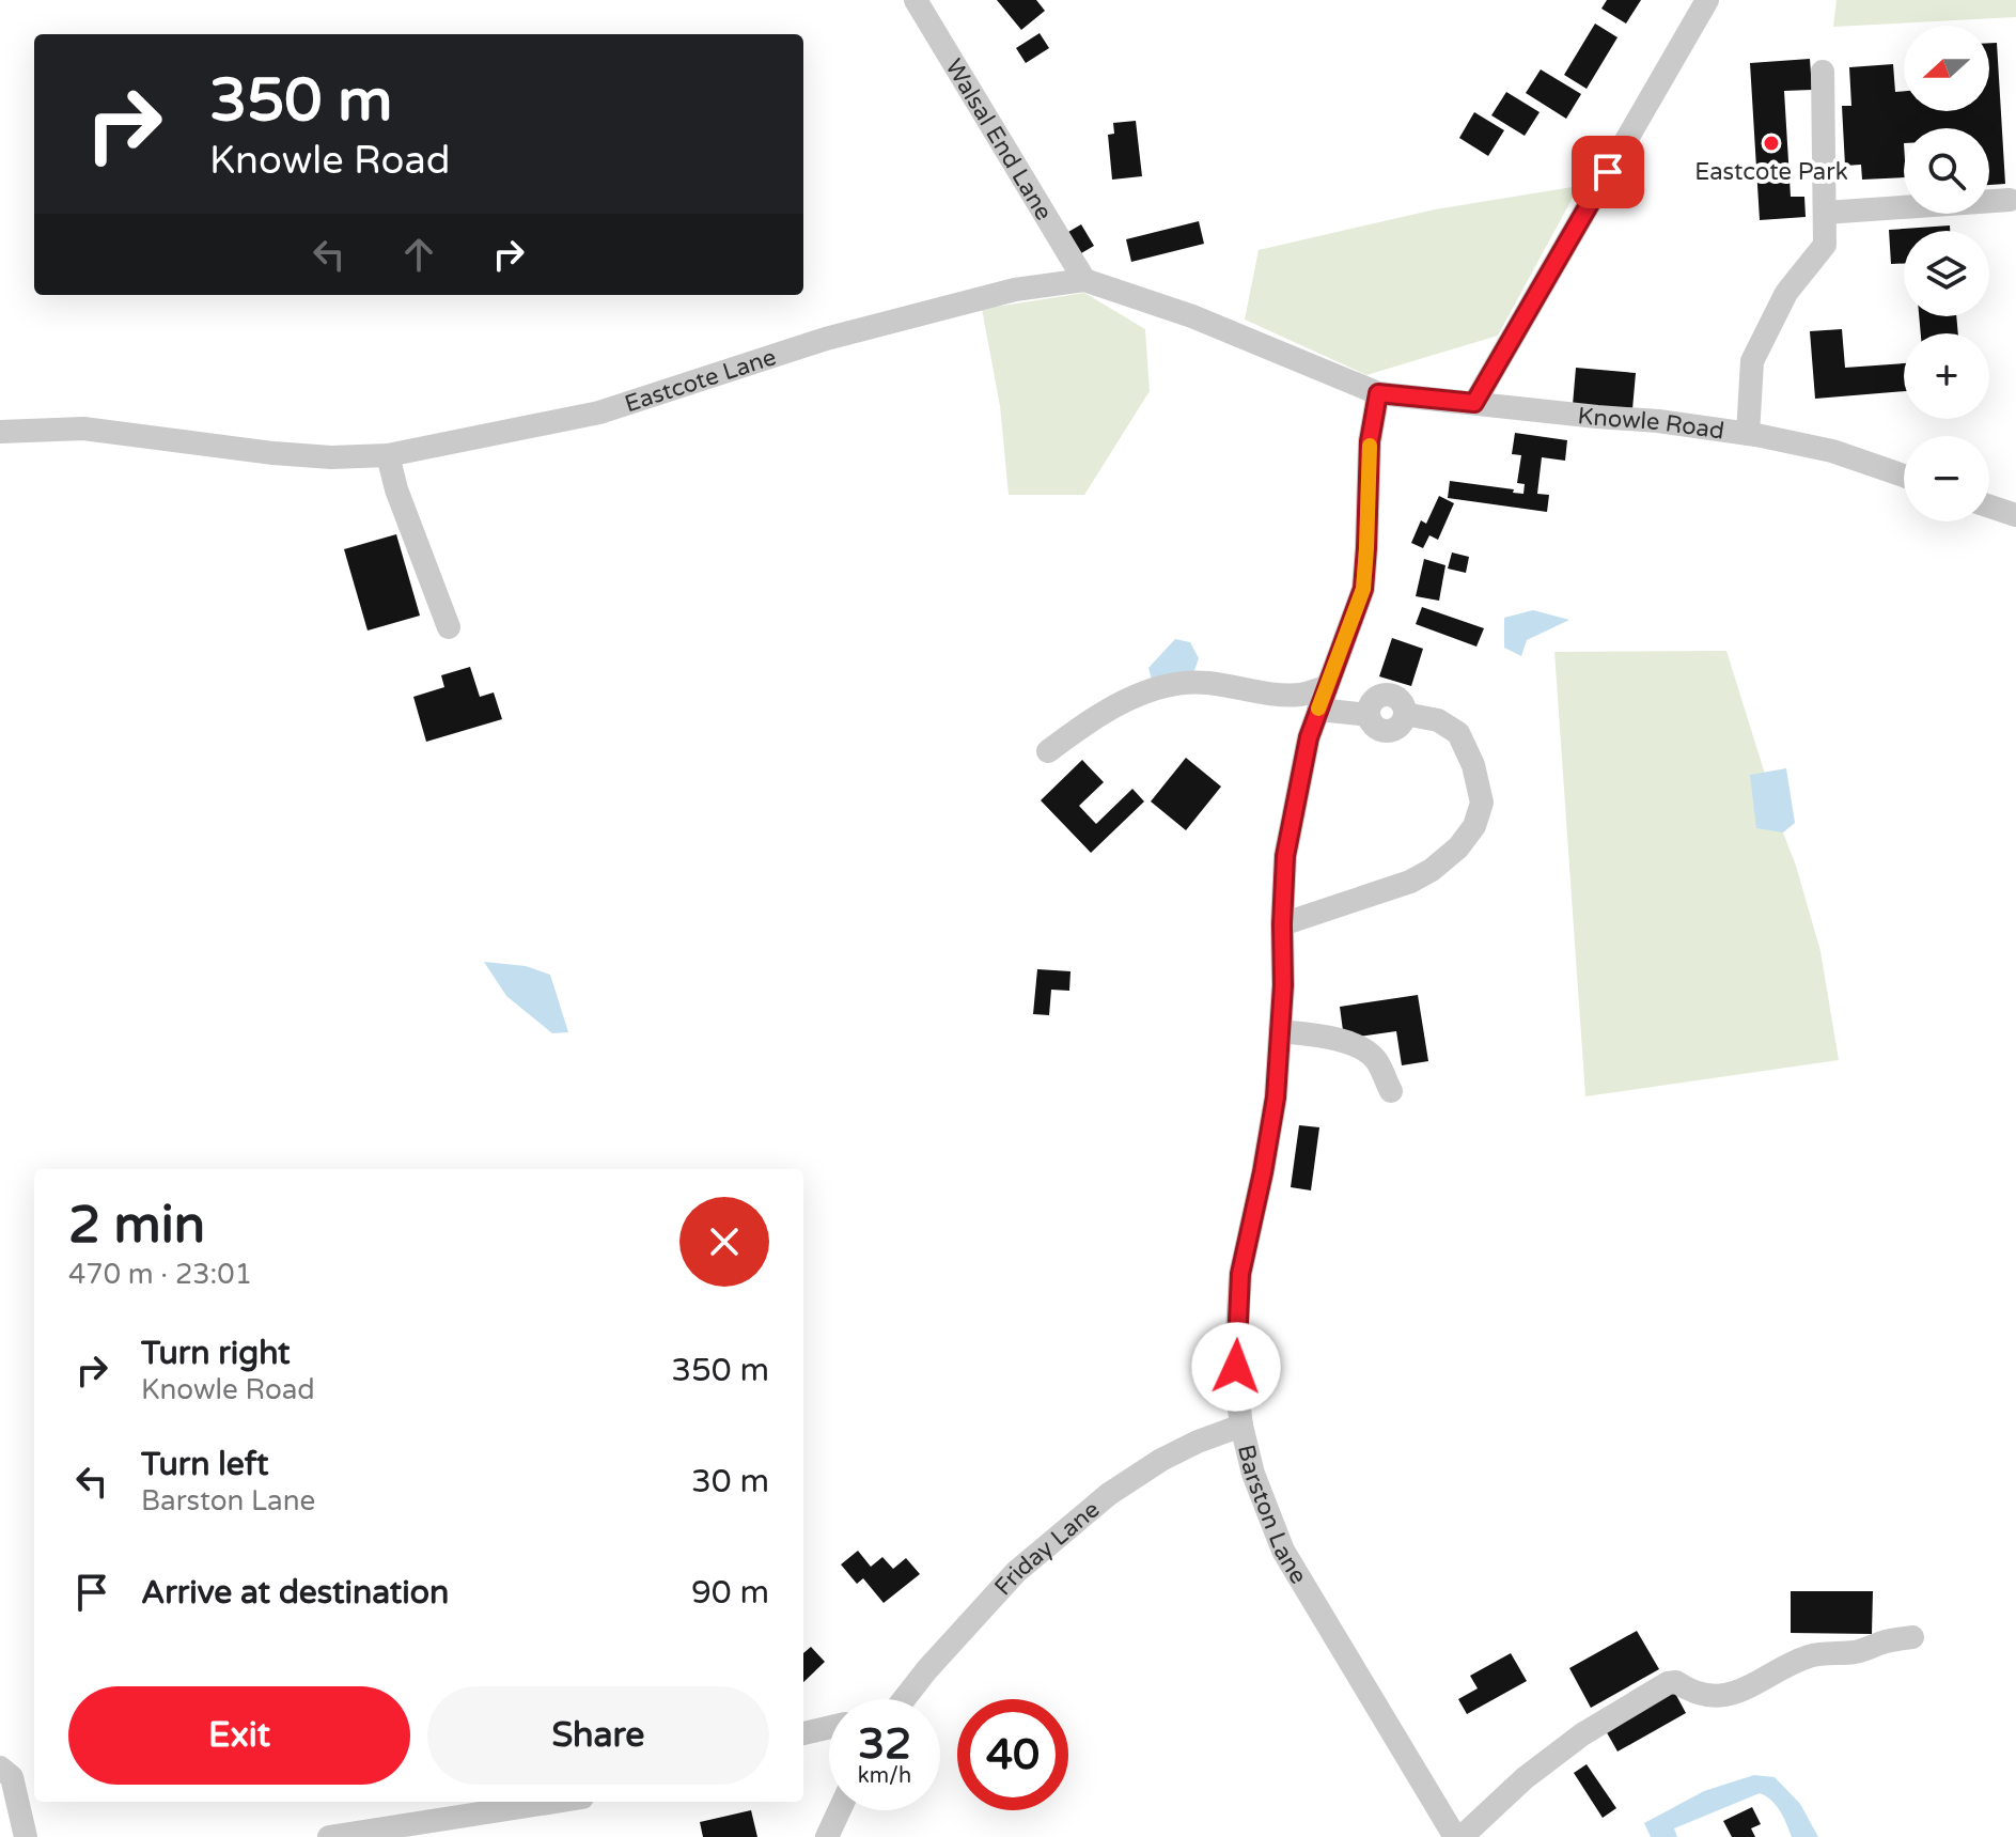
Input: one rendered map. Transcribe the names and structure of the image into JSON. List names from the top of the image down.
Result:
{
  "streets": {
    "street": [
      "Walsal End Lane",
      "Eastcote Lane",
      "Knowle Road",
      "Barston Lane",
      "Friday Lane"
    ]
  },
  "crossings": [
    ["Walsal End Lane", "Eastcote Lane"],
    ["Eastcote Lane", "Knowle Road"],
    ["Eastcote Lane", "Barston Lane"],
    ["Knowle Road", "Barston Lane"],
    ["Barston Lane", "Friday Lane"]
  ],
  "places": ["Eastcote Park"],
  "north": "left",
  "page": {
    "map_buttons": ["+", "−"],
    "turn": ["350 m", "Knowle Road"],
    "heading": ["2 min", "470 m · 23:01"],
    "list": [
      {
        "name": "Turn right",
        "note": "Knowle Road",
        "value": "350 m"
      },
      {
        "name": "Turn left",
        "note": "Barston Lane",
        "value": "30 m"
      },
      {
        "name": "Arrive at destination",
        "value": "90 m"
      }
    ],
    "buttons": ["Exit", "Share"],
    "speed": "32 km/h",
    "limit": "40"
  }
}
